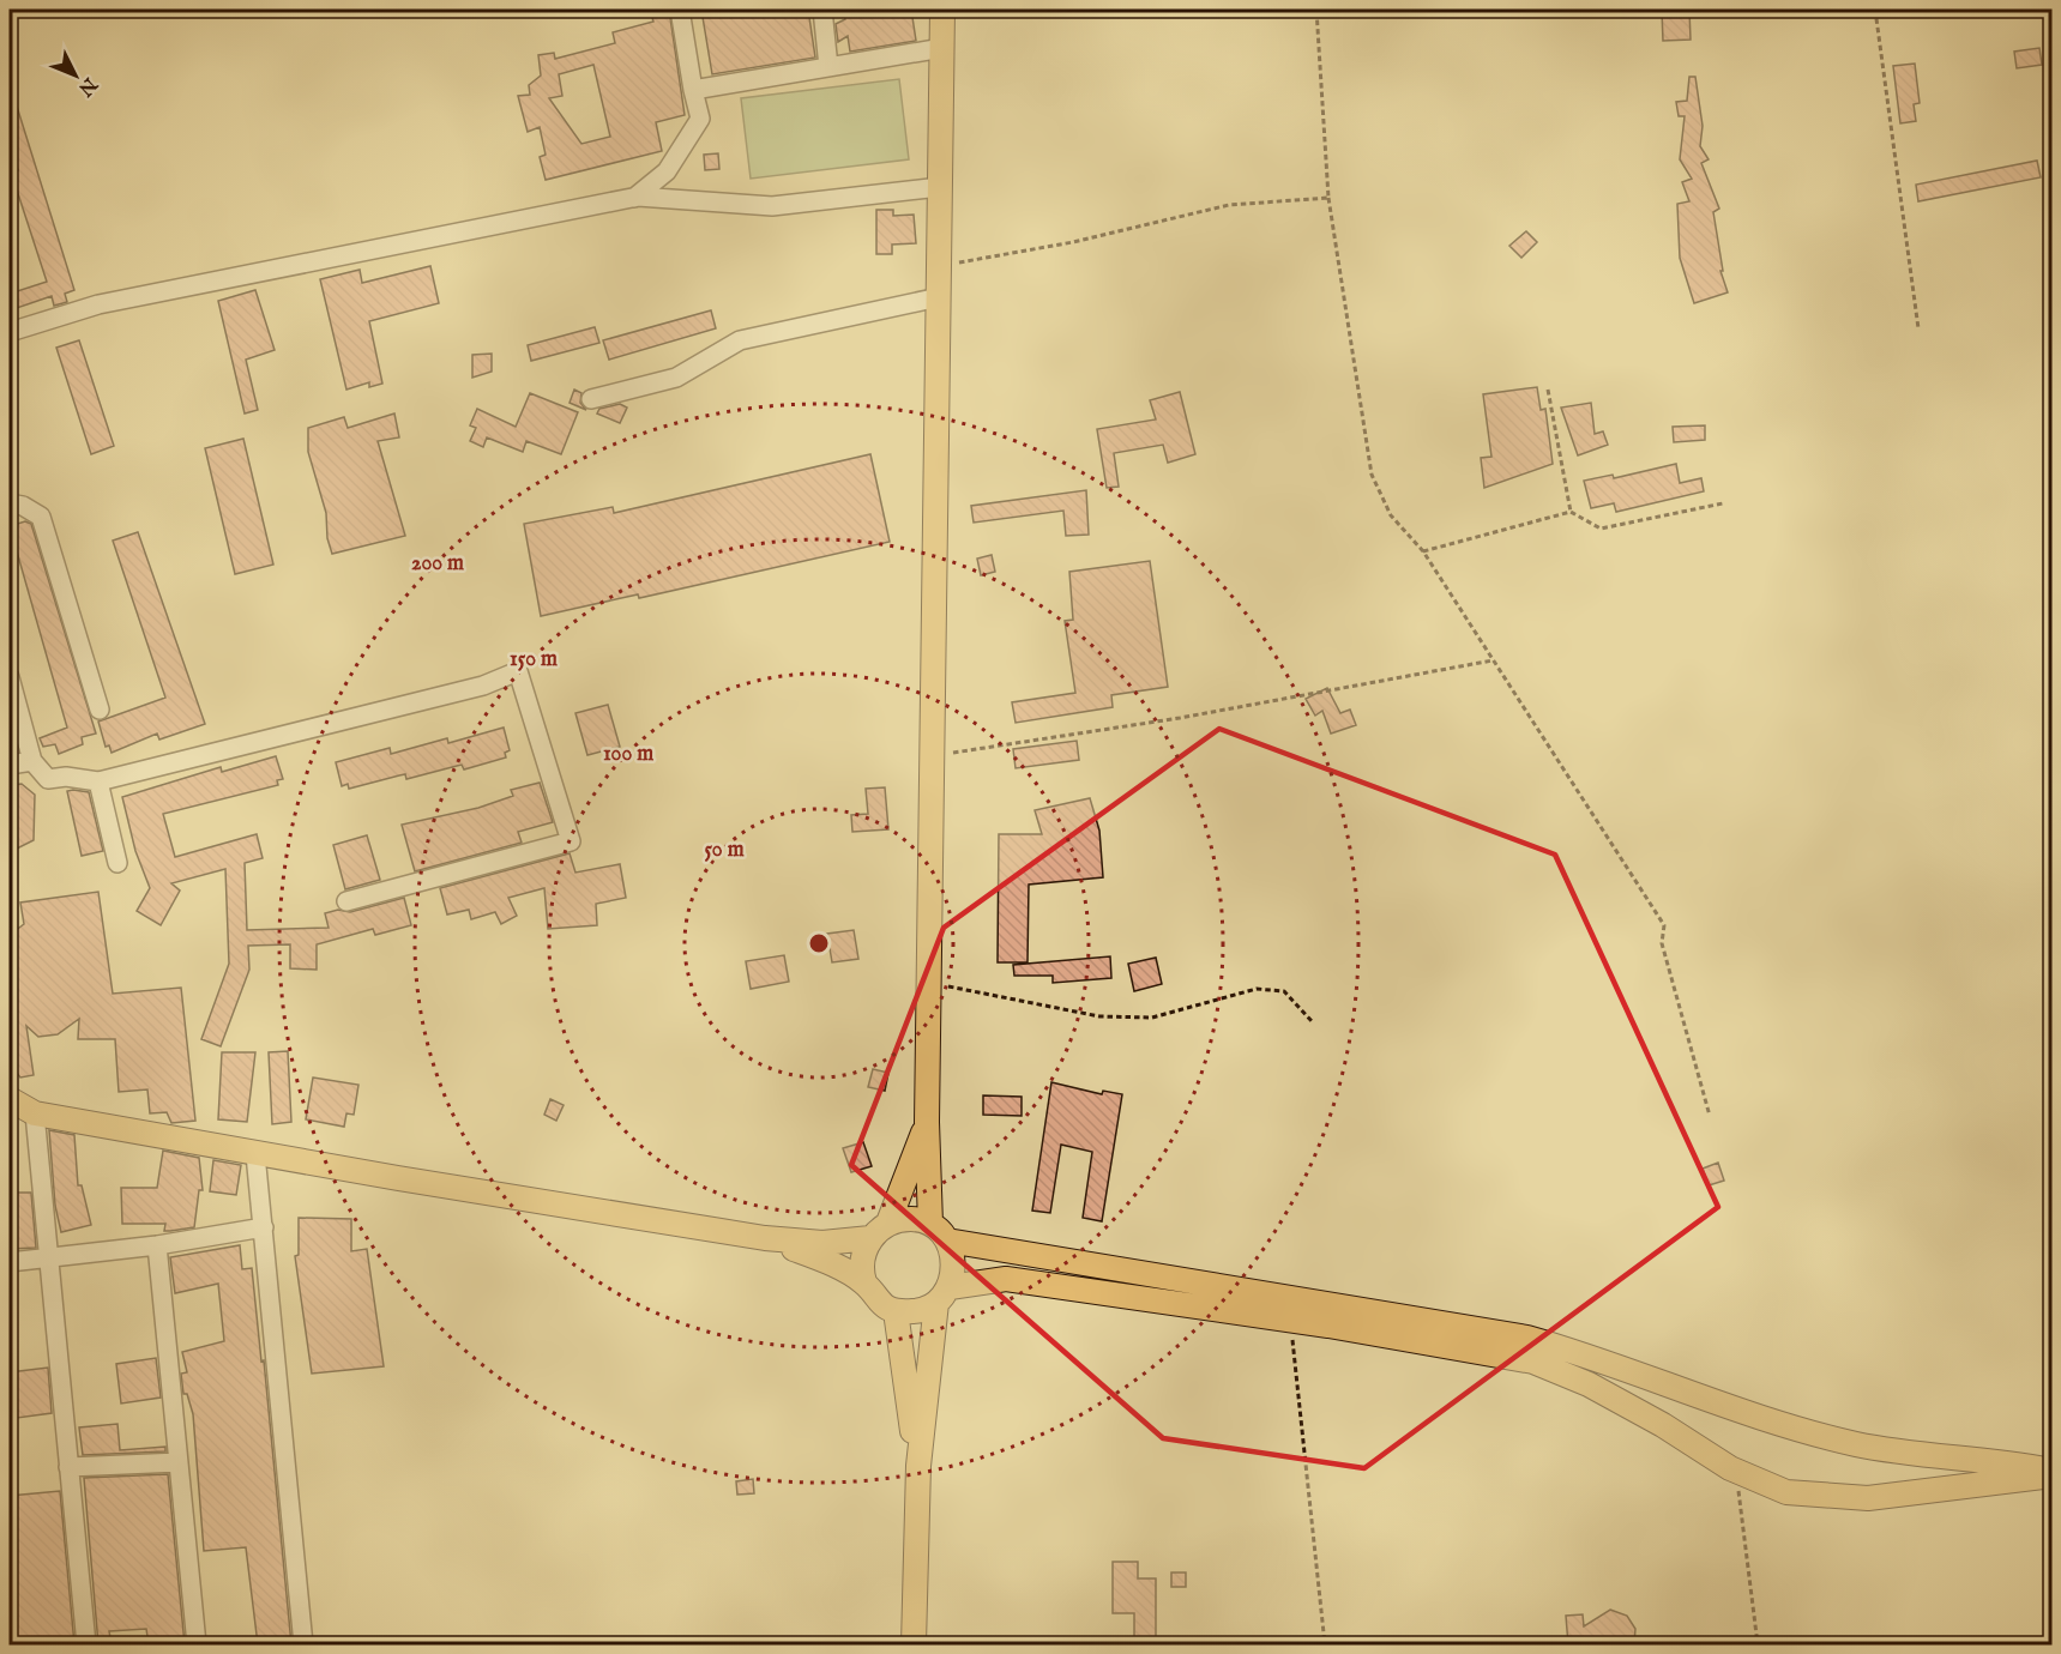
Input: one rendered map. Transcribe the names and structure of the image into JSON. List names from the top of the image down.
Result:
{
  "north": "bottom right",
  "rings": [
    "200 m",
    "150 m",
    "100 m",
    "50 m"
  ]
}
